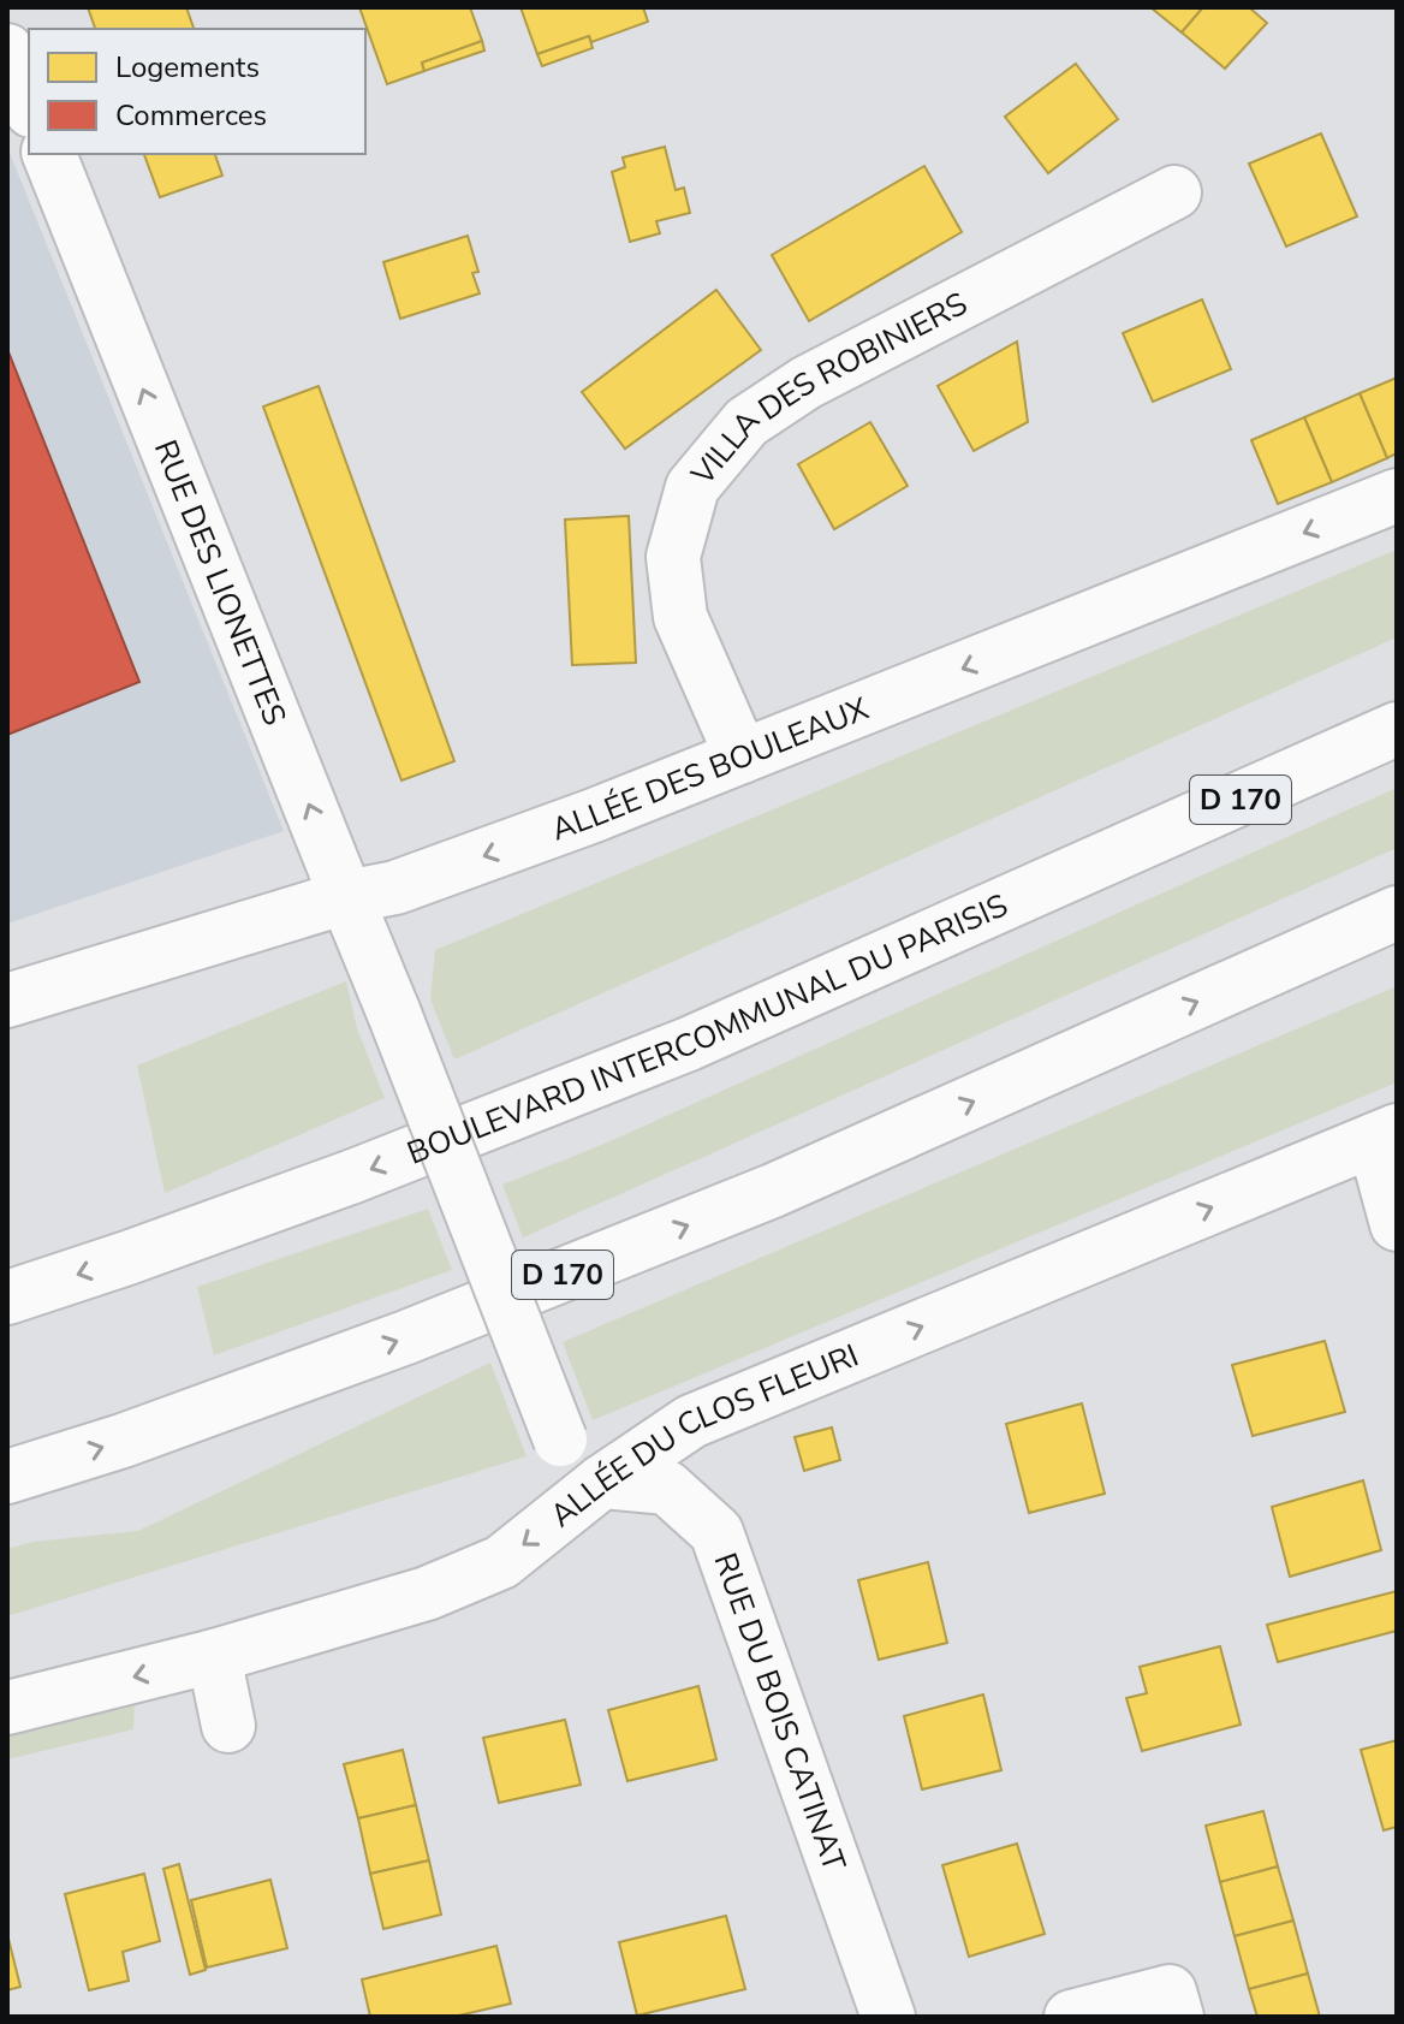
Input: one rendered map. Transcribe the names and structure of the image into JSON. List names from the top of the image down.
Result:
{
  "streets": {
    "main road": [
      "VILLA DES ROBINIERS",
      "RUE DES LIONETTES",
      "ALLÉE DES BOULEAUX",
      "D 170",
      "BOULEVARD INTERCOMMUNAL DU PARISIS",
      "ALLÉE DU CLOS FLEURI",
      "RUE DU BOIS CATINAT"
    ]
  },
  "crossings": [
    ["VILLA DES ROBINIERS", "ALLÉE DES BOULEAUX"],
    ["RUE DES LIONETTES", "ALLÉE DES BOULEAUX"],
    ["RUE DES LIONETTES", "ALLÉE DU CLOS FLEURI"],
    ["RUE DES LIONETTES", "RUE DU BOIS CATINAT"],
    ["ALLÉE DU CLOS FLEURI", "RUE DU BOIS CATINAT"]
  ],
  "one_way": ["RUE DES LIONETTES"],
  "legend": ["Logements", "Commerces"]
}
